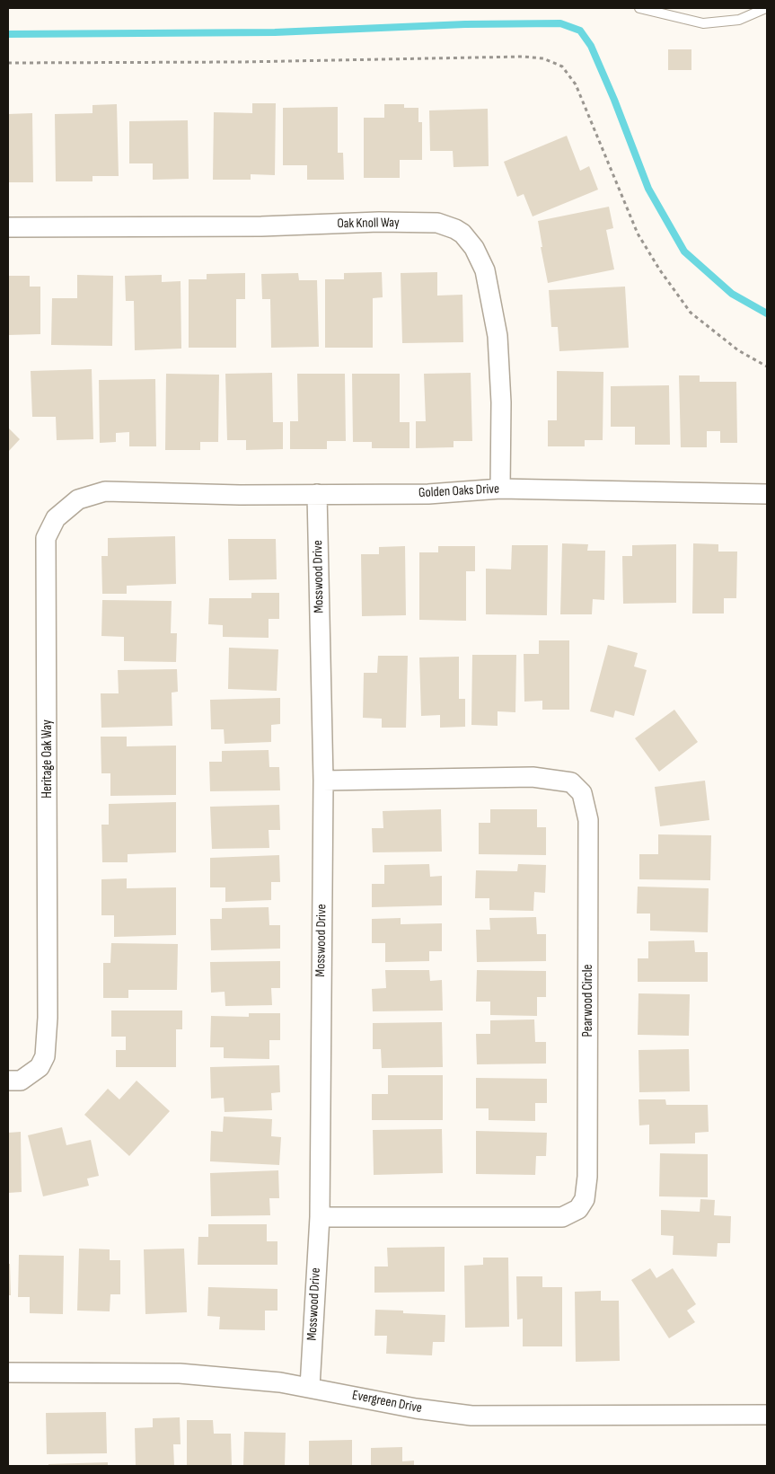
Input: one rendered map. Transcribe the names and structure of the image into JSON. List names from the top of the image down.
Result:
{
  "streets": {
    "street": [
      "Oak Knoll Way",
      "Golden Oaks Drive",
      "Mosswood Drive",
      "Heritage Oak Way",
      "Pearwood Circle",
      "Evergreen Drive"
    ]
  },
  "crossings": [
    ["Oak Knoll Way", "Golden Oaks Drive"],
    ["Golden Oaks Drive", "Mosswood Drive"],
    ["Golden Oaks Drive", "Heritage Oak Way"],
    ["Mosswood Drive", "Pearwood Circle"],
    ["Mosswood Drive", "Evergreen Drive"]
  ]
}
